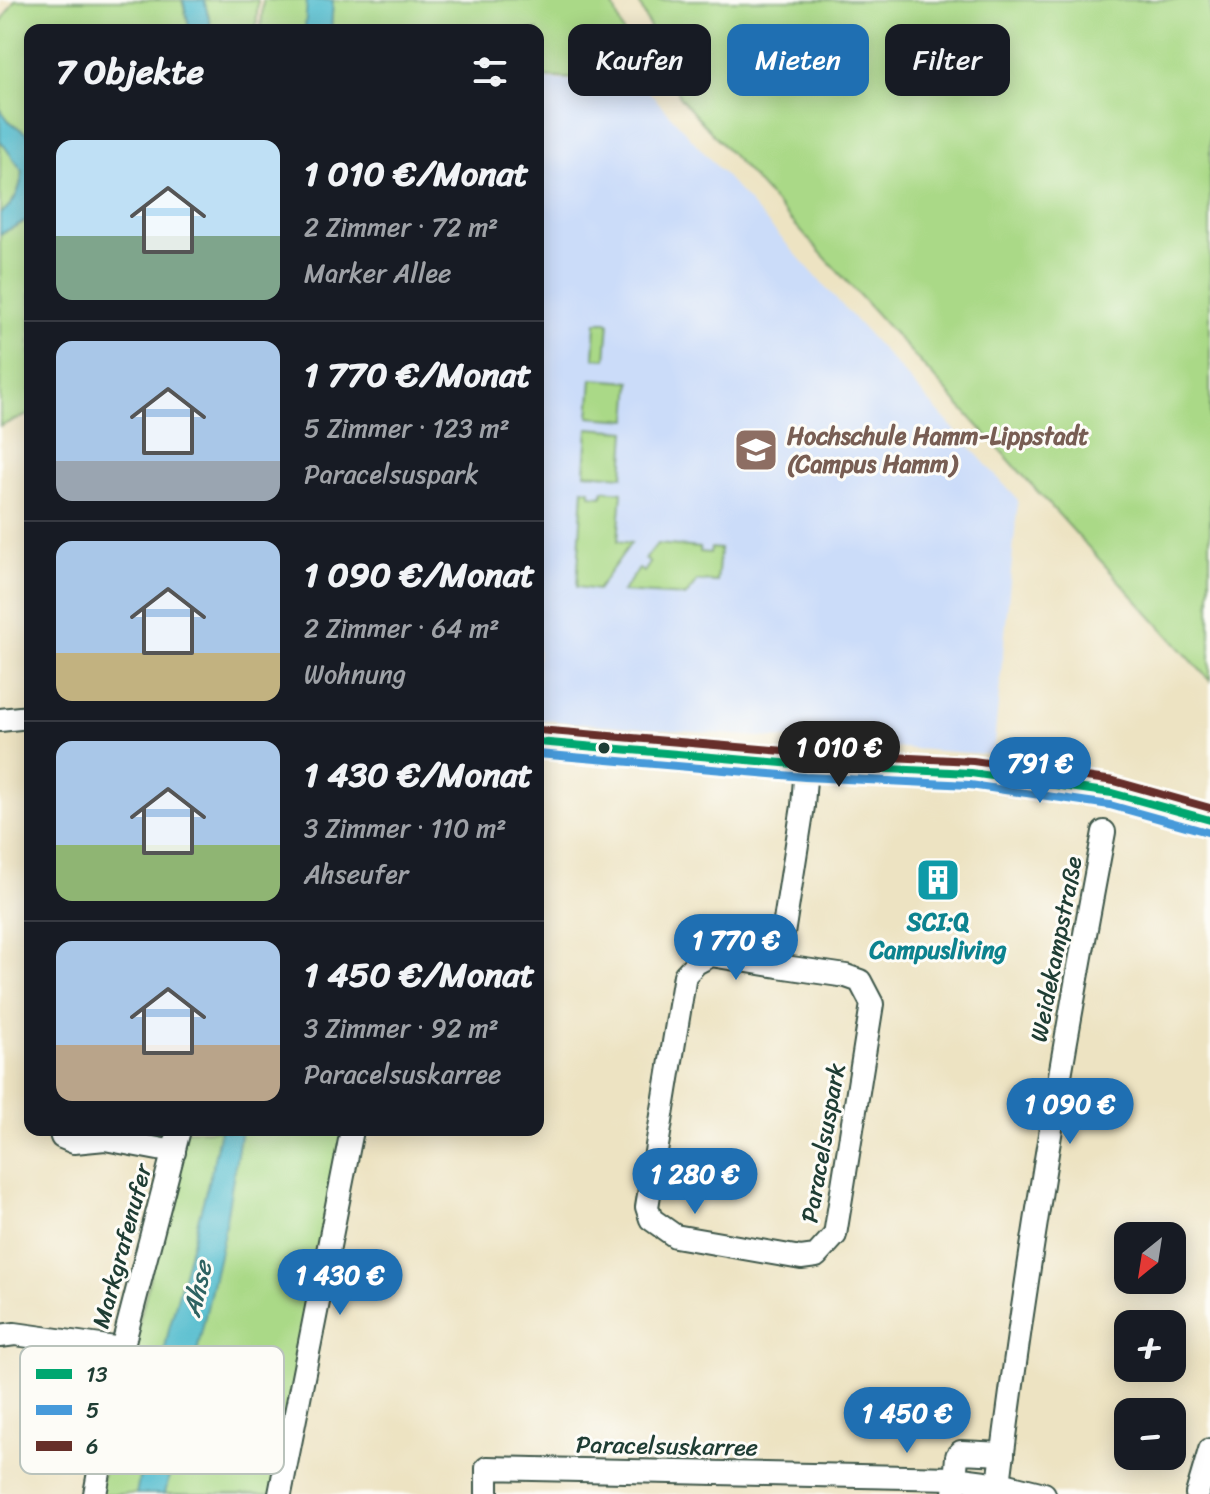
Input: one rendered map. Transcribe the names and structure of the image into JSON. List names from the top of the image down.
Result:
{
  "streets": {
    "street": [
      "Weidekampstraße",
      "Paracelsuspark",
      "Markgrafenufer",
      "Paracelsuskarree"
    ]
  },
  "crossings": [
    ["Weidekampstraße", "Paracelsuskarree"]
  ],
  "water": ["Ahse"],
  "places": {
    "school or university": ["Hochschule Hamm-Lippstadt (Campus Hamm)"],
    "building": ["SCI:Q Campusliving"]
  },
  "lines": ["transit line 6", "transit line 13", "transit line 5"],
  "legend": ["13", "5", "6"],
  "north": "bottom left",
  "page": {
    "chip": ["Kaufen", "Mieten", "Filter"],
    "heading": "7 Objekte",
    "list": [
      {
        "name": "1 010 €/Monat",
        "note": "2 Zimmer · 72 m² · Marker Allee"
      },
      {
        "name": "1 770 €/Monat",
        "note": "5 Zimmer · 123 m² · Paracelsuspark"
      },
      {
        "name": "1 090 €/Monat",
        "note": "2 Zimmer · 64 m² · Wohnung"
      },
      {
        "name": "1 430 €/Monat",
        "note": "3 Zimmer · 110 m² · Ahseufer"
      },
      {
        "name": "1 450 €/Monat",
        "note": "3 Zimmer · 92 m² · Paracelsuskarree"
      }
    ],
    "price": [
      "1 010 €",
      "791 €",
      "1 770 €",
      "1 090 €",
      "1 280 €",
      "1 430 €",
      "1 450 €"
    ],
    "map_buttons": ["+", "−"]
  }
}
